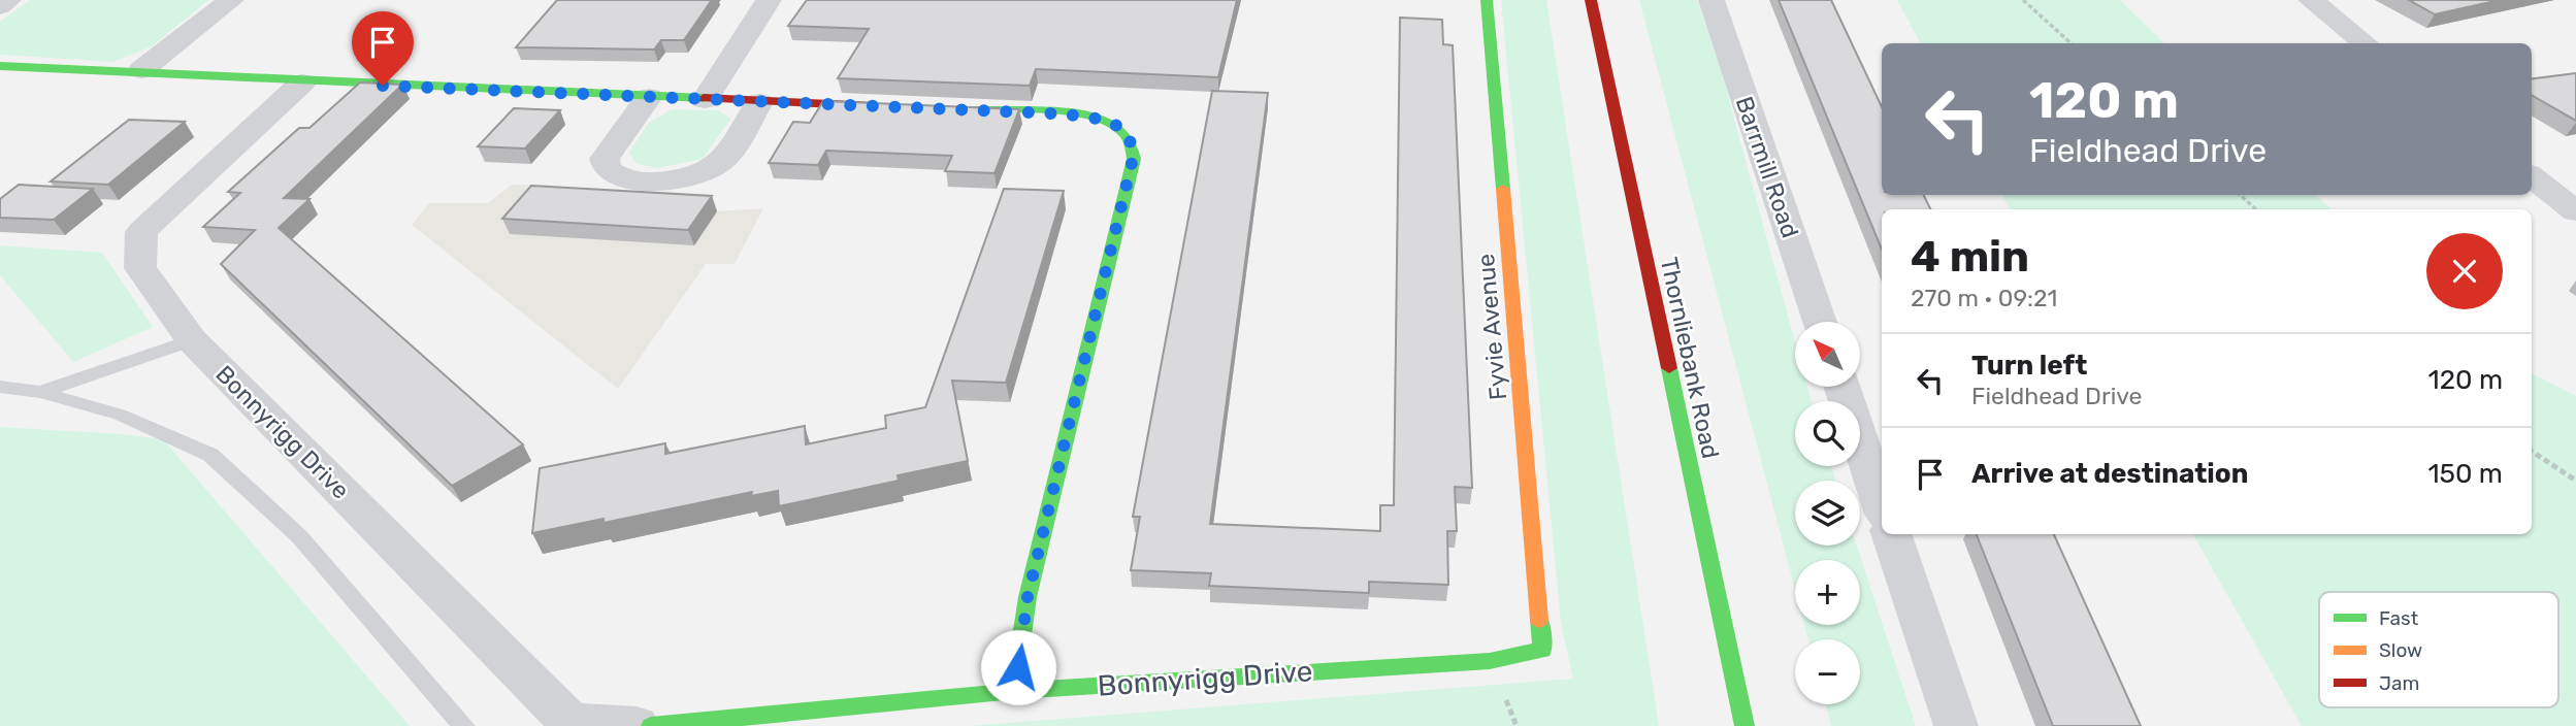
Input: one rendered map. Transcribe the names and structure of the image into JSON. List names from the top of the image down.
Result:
{
  "streets": {
    "street": [
      "Barrmill Road",
      "Fyvie Avenue",
      "Thornliebank Road",
      "Bonnyrigg Drive"
    ]
  },
  "crossings": [
    ["Fyvie Avenue", "Bonnyrigg Drive"]
  ],
  "legend": ["Fast", "Slow", "Jam"],
  "north": "top left",
  "page": {
    "turn": ["120 m", "Fieldhead Drive"],
    "heading": ["4 min", "270 m · 09:21"],
    "map_buttons": ["+", "−"],
    "list": [
      {
        "name": "Turn left",
        "note": "Fieldhead Drive",
        "value": "120 m"
      },
      {
        "name": "Arrive at destination",
        "value": "150 m"
      }
    ]
  }
}
